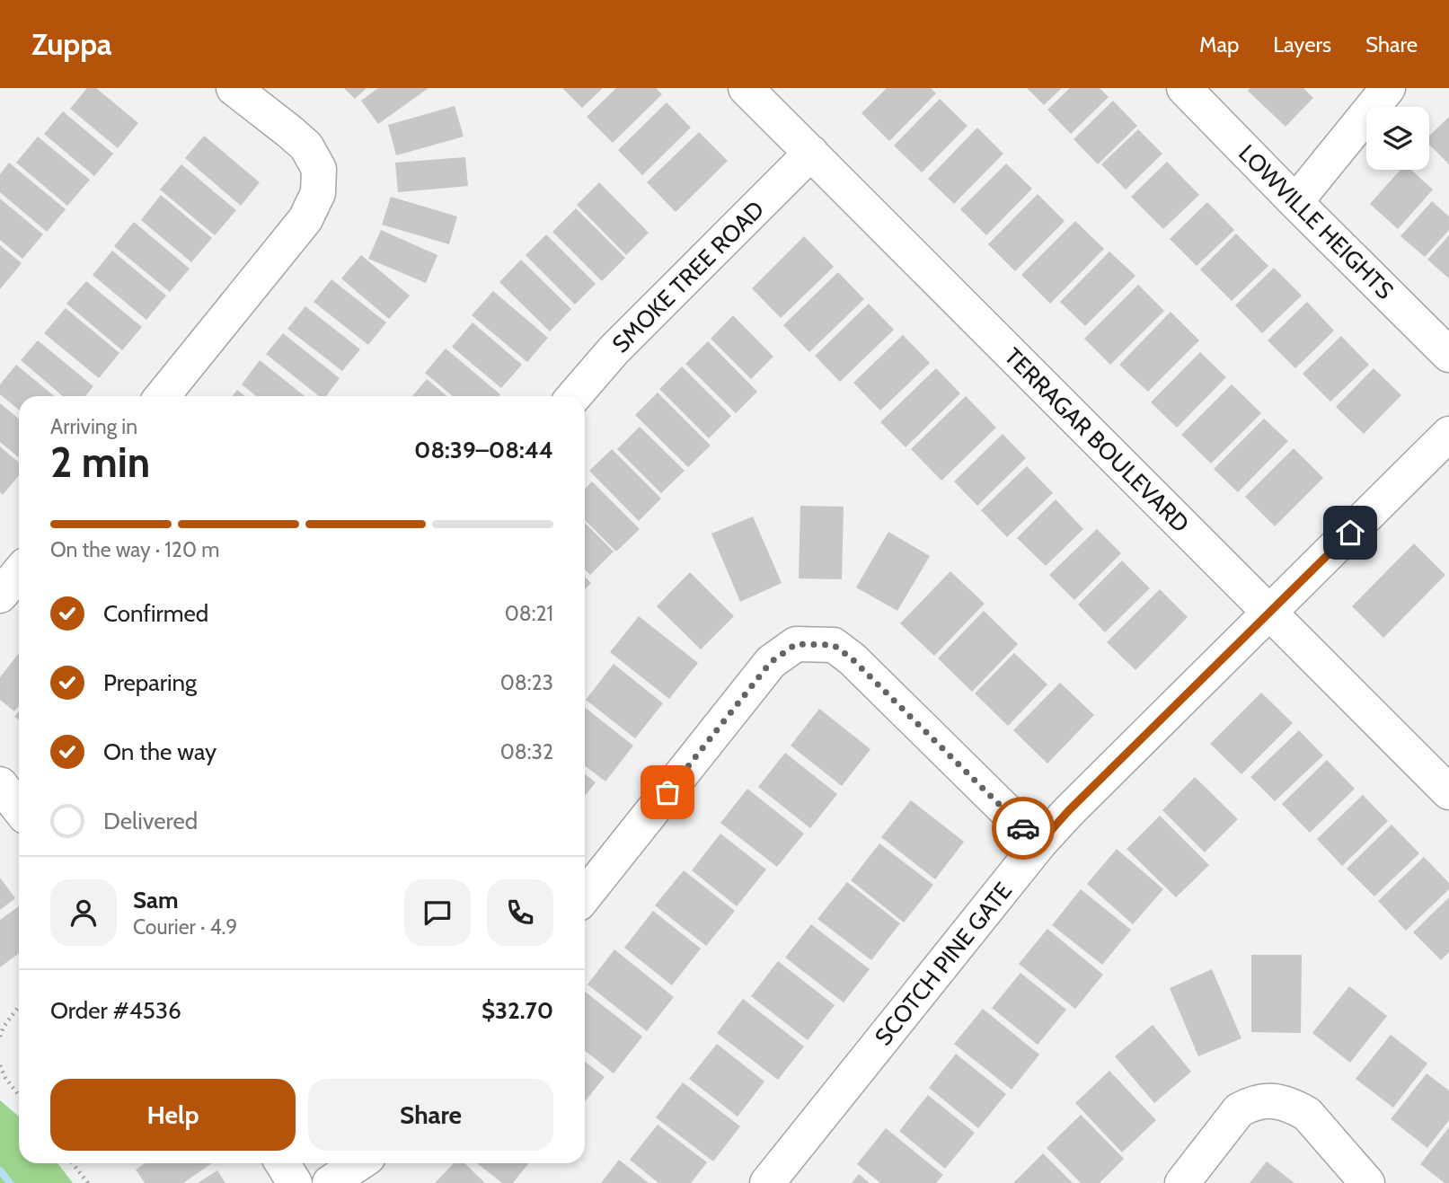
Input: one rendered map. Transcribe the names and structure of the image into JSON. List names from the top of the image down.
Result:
{
  "streets": {
    "street": [
      "LOWVILLE HEIGHTS",
      "SMOKE TREE ROAD",
      "TERRAGAR BOULEVARD",
      "SCOTCH PINE GATE"
    ]
  },
  "crossings": [
    ["SMOKE TREE ROAD", "TERRAGAR BOULEVARD"],
    ["TERRAGAR BOULEVARD", "SCOTCH PINE GATE"]
  ],
  "page": {
    "header": "Zuppa",
    "nav": ["Map", "Layers", "Share"],
    "heading": ["2 min", "Arriving in", "08:39–08:44"],
    "panel": [
      "Sam",
      "Courier · 4.9",
      "Order #4536",
      "$32.70"
    ],
    "bar": "On the way · 120 m",
    "list": [
      ["Confirmed", "08:21"],
      ["Preparing", "08:23"],
      ["On the way", "08:32"],
      "Delivered"
    ],
    "buttons": ["Help", "Share"]
  }
}
